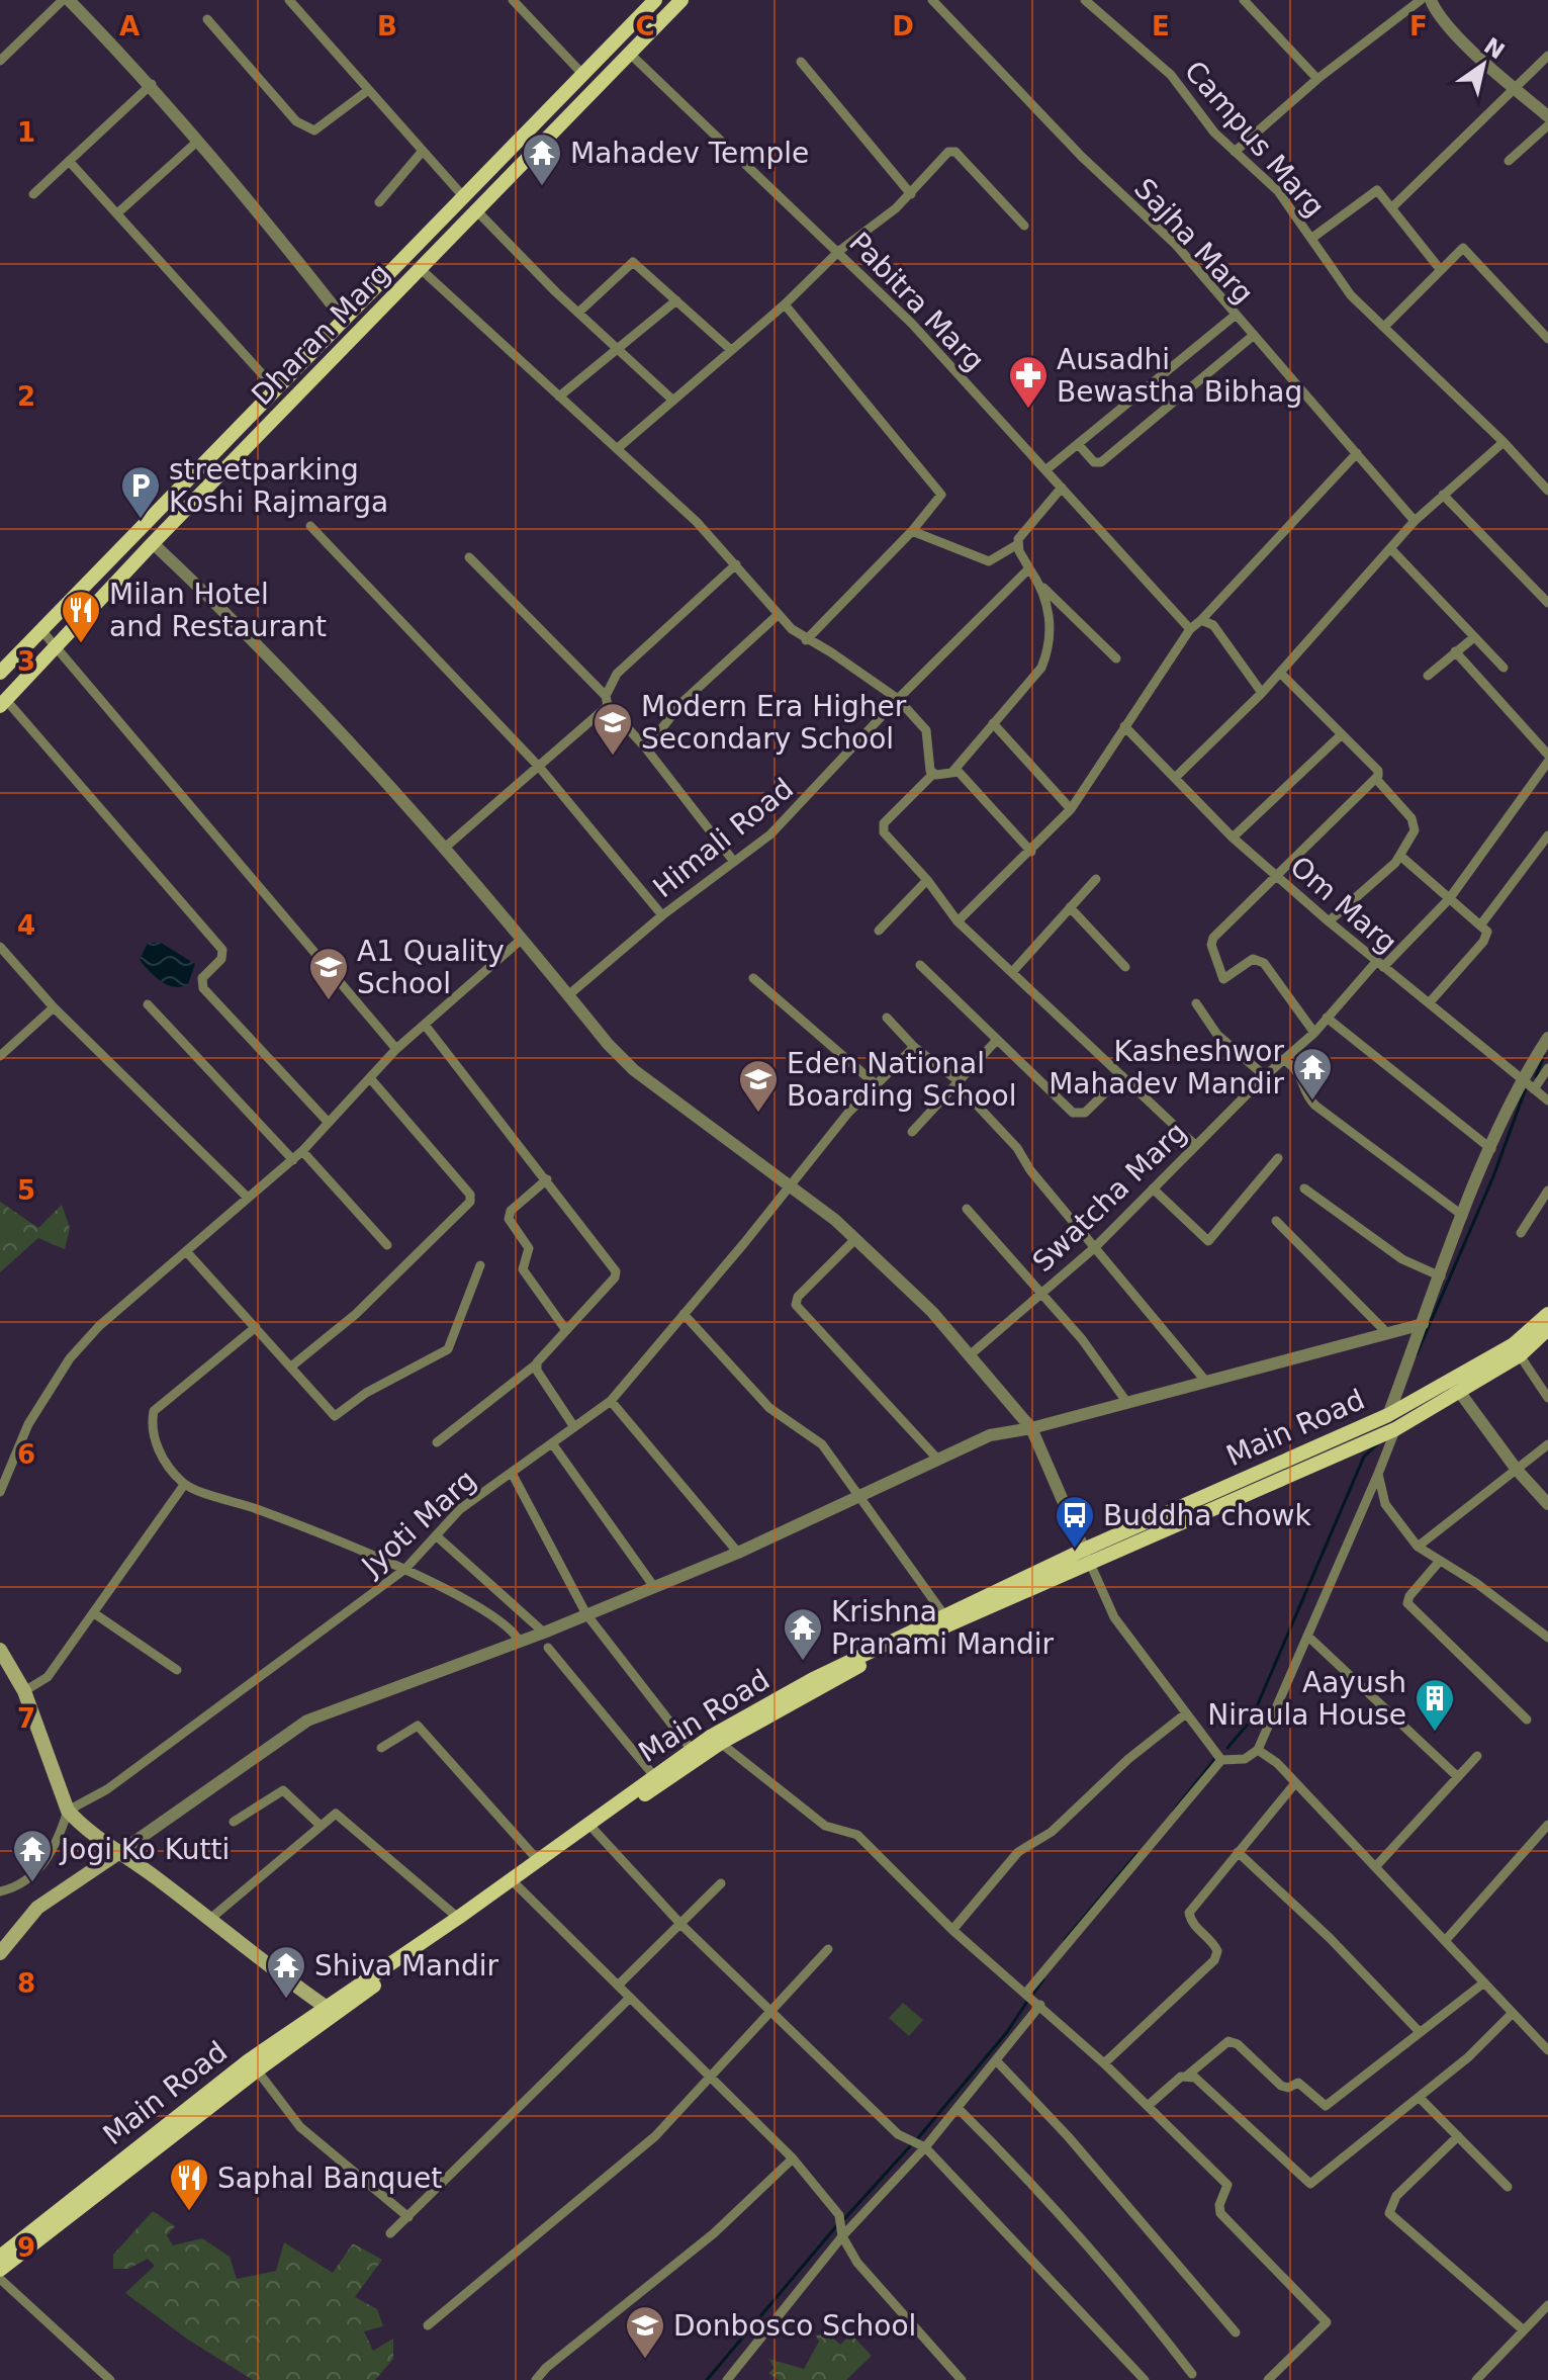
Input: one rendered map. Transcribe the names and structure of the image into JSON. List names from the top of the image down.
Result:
{
  "streets": {
    "main road": ["Dharan Marg", "Main Road"],
    "street": [
      "Campus Marg",
      "Sajha Marg",
      "Pabitra Marg",
      "Himali Road",
      "Om Marg",
      "Swatcha Marg",
      "Jyoti Marg"
    ]
  },
  "crossings": [
    ["Pabitra Marg", "Dharan Marg"],
    ["Om Marg", "Swatcha Marg"]
  ],
  "places": {
    "temple": [
      "Mahadev Temple",
      "Kasheshwor Mahadev Mandir",
      "Krishna Pranami Mandir",
      "Jogi Ko Kutti",
      "Shiva Mandir"
    ],
    "pharmacy": ["Ausadhi Bewastha Bibhag"],
    "parking": ["streetparking Koshi Rajmarga"],
    "restaurant": ["Milan Hotel and Restaurant", "Saphal Banquet"],
    "school or university": [
      "Modern Era Higher Secondary School",
      "A1 Quality School",
      "Eden National Boarding School",
      "Donbosco School"
    ],
    "bus stop": ["Buddha chowk"],
    "building": ["Aayush Niraula House"]
  },
  "north": "top right",
  "grid": {
    "columns": [
      "A",
      "B",
      "C",
      "D",
      "E",
      "F"
    ],
    "rows": [
      "1",
      "2",
      "3",
      "4",
      "5",
      "6",
      "7",
      "8",
      "9"
    ]
  }
}
